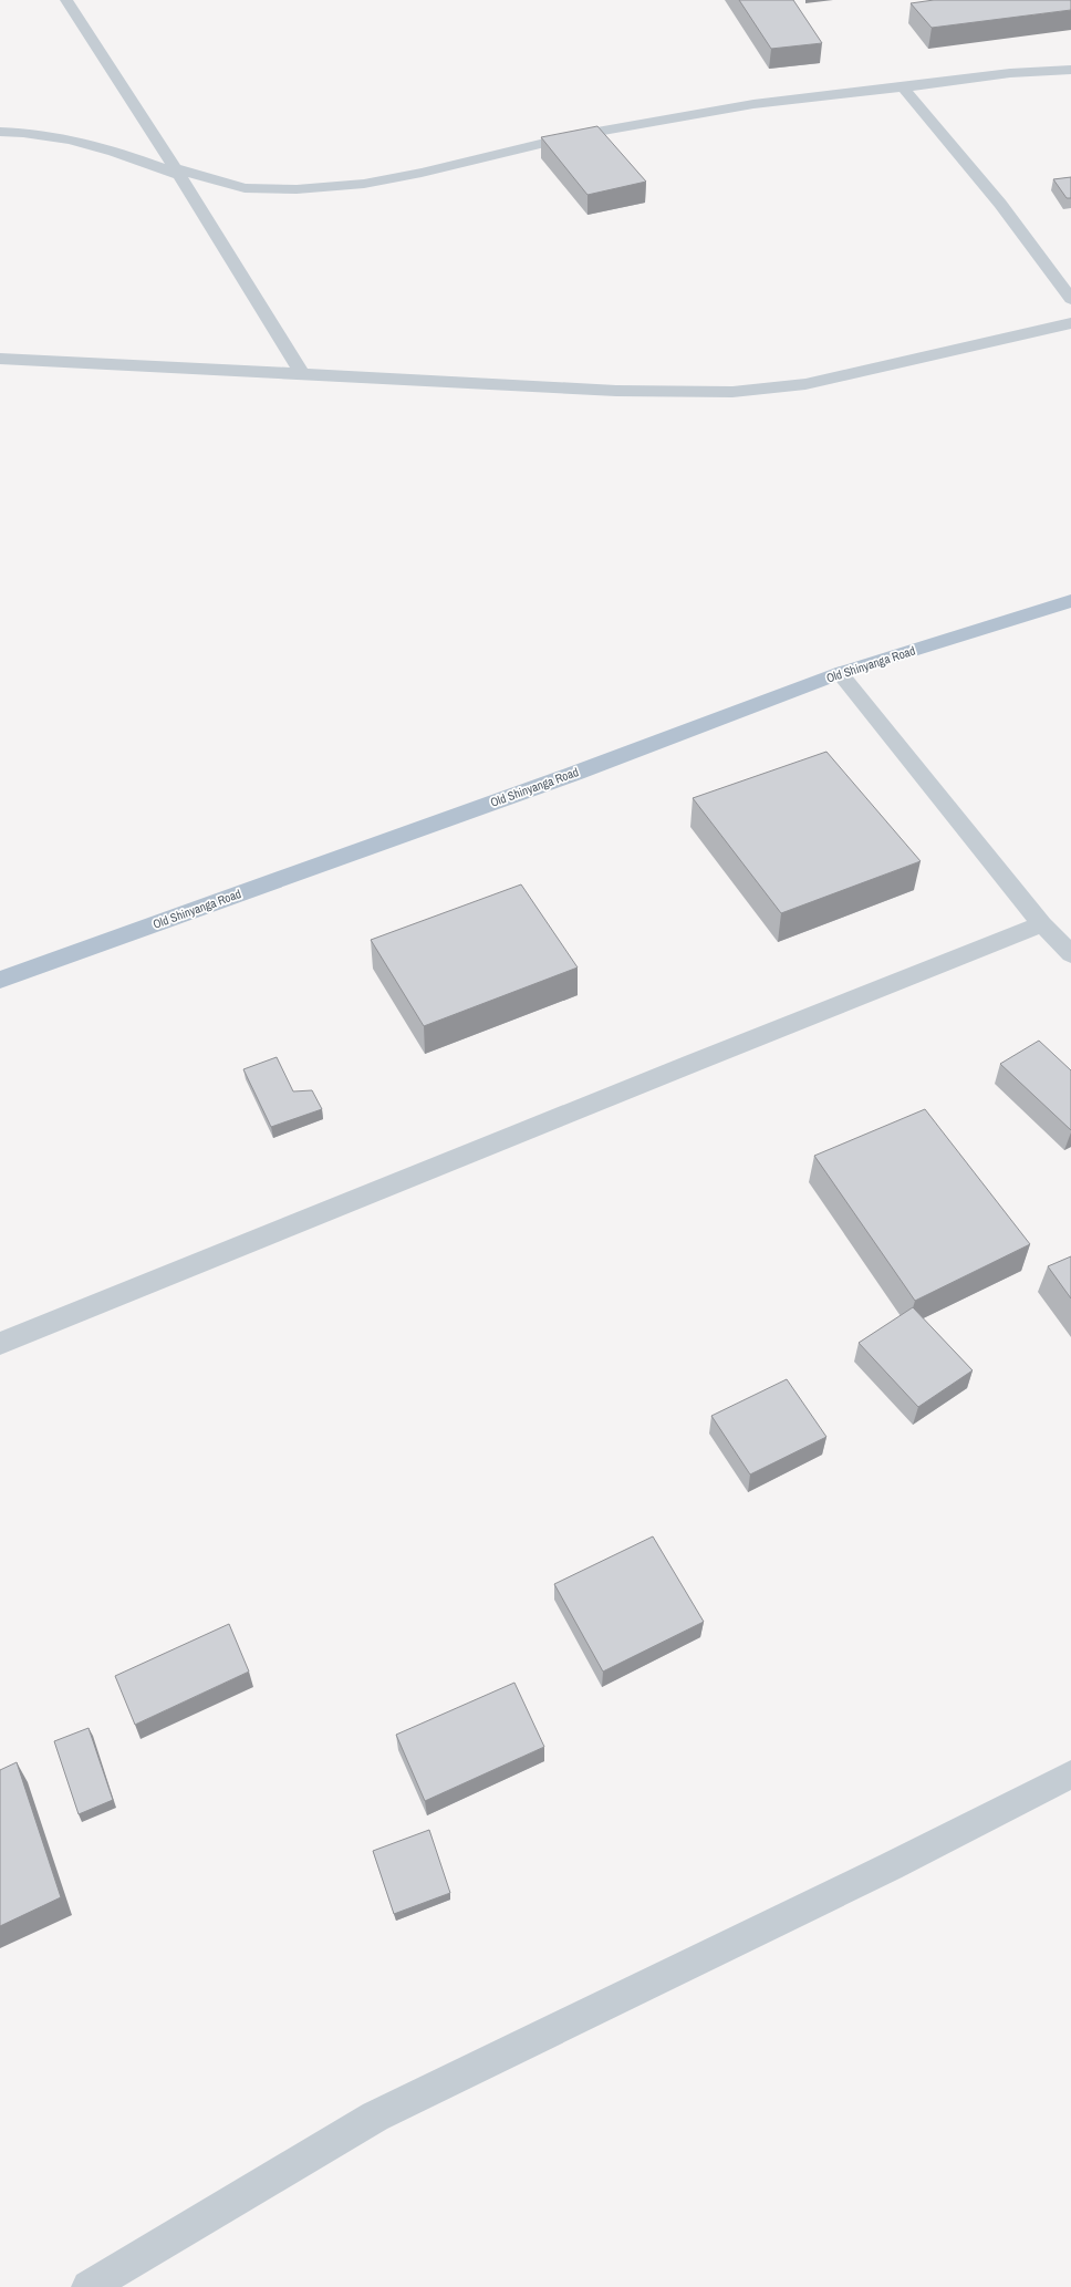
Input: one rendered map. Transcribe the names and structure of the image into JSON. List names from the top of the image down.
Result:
{
  "streets": {
    "main road": ["Old Shinyanga Road"]
  }
}
